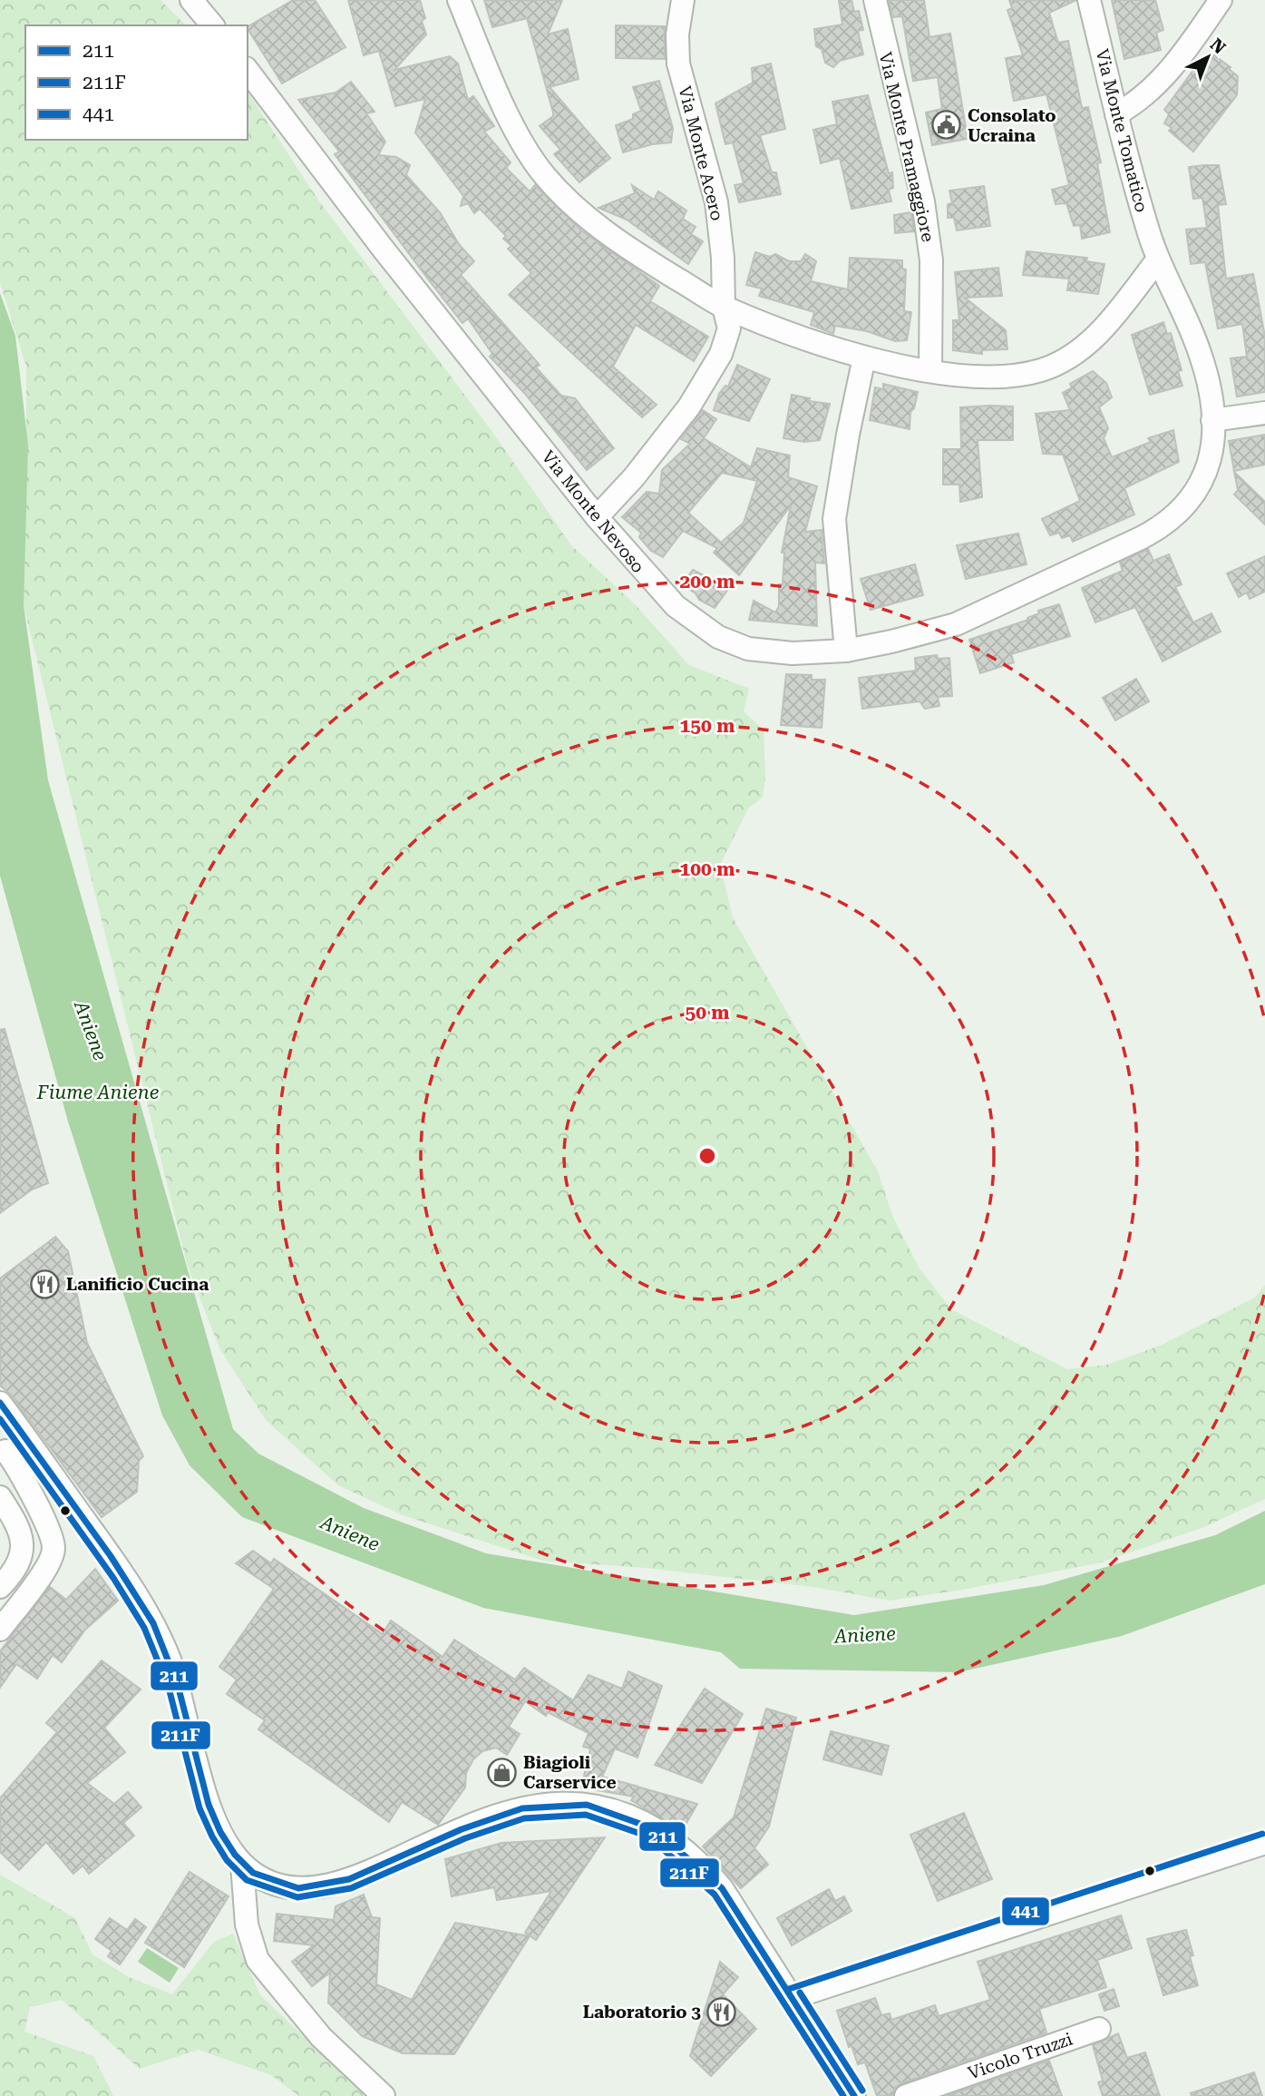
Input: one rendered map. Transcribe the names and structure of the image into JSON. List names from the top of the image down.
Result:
{
  "streets": {
    "street": [
      "Via Monte Tomatico",
      "Via Monte Pramaggiore",
      "Via Monte Acero",
      "Via Monte Nevoso",
      "Vicolo Truzzi"
    ]
  },
  "crossings": [
    ["Via Monte Tomatico", "Via Monte Nevoso"],
    ["Via Monte Acero", "Via Monte Nevoso"]
  ],
  "water": ["Aniene", "Fiume Aniene"],
  "places": {
    "public building": ["Consolato Ucraina"],
    "restaurant": ["Lanificio Cucina", "Laboratorio 3"],
    "shop": ["Biagioli Carservice"]
  },
  "lines": ["transit line 211", "transit line 211F", "transit line 441"],
  "legend": ["211", "211F", "441"],
  "north": "top right",
  "rings": [
    "200 m",
    "150 m",
    "100 m",
    "50 m"
  ]
}
